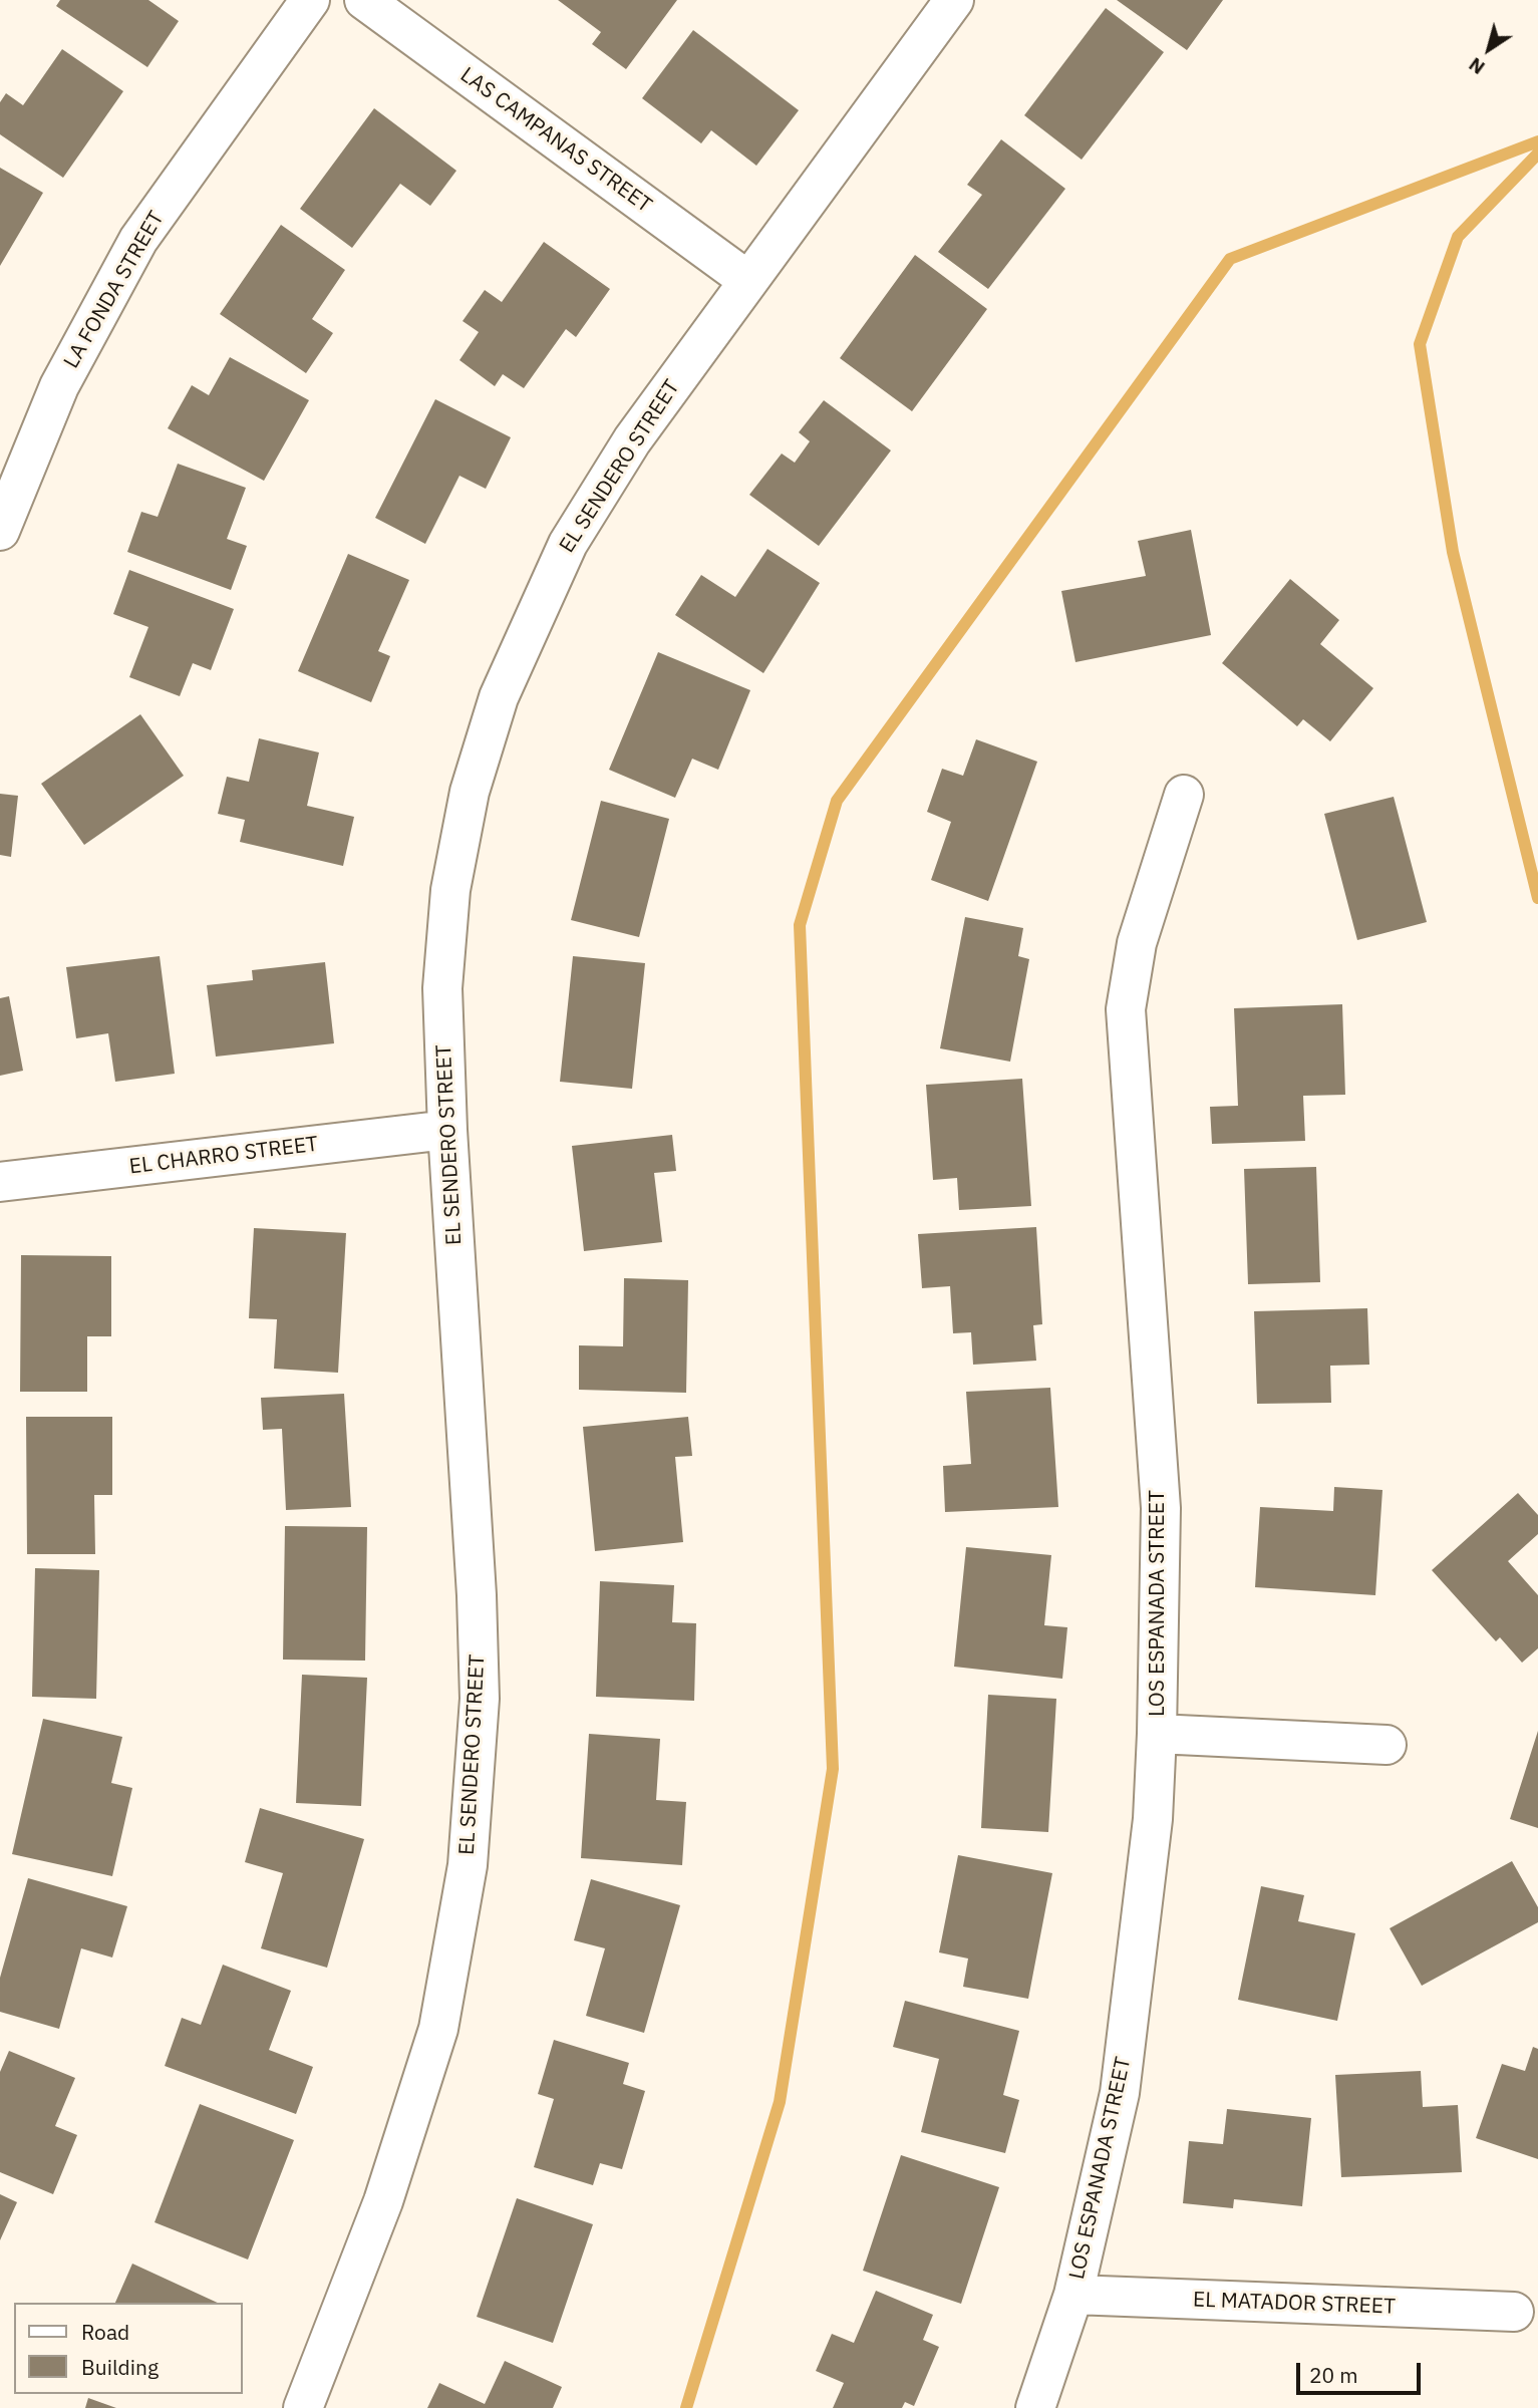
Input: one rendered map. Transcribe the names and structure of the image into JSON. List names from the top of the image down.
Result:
{
  "streets": {
    "street": [
      "LAS CAMPANAS STREET",
      "LA FONDA STREET",
      "EL SENDERO STREET",
      "EL CHARRO STREET",
      "LOS ESPANADA STREET",
      "EL MATADOR STREET"
    ]
  },
  "crossings": [
    ["LAS CAMPANAS STREET", "EL SENDERO STREET"],
    ["EL SENDERO STREET", "EL CHARRO STREET"],
    ["LOS ESPANADA STREET", "EL MATADOR STREET"]
  ],
  "legend": ["Road", "Building"],
  "scale_bar": "20 m",
  "north": "bottom left"
}
